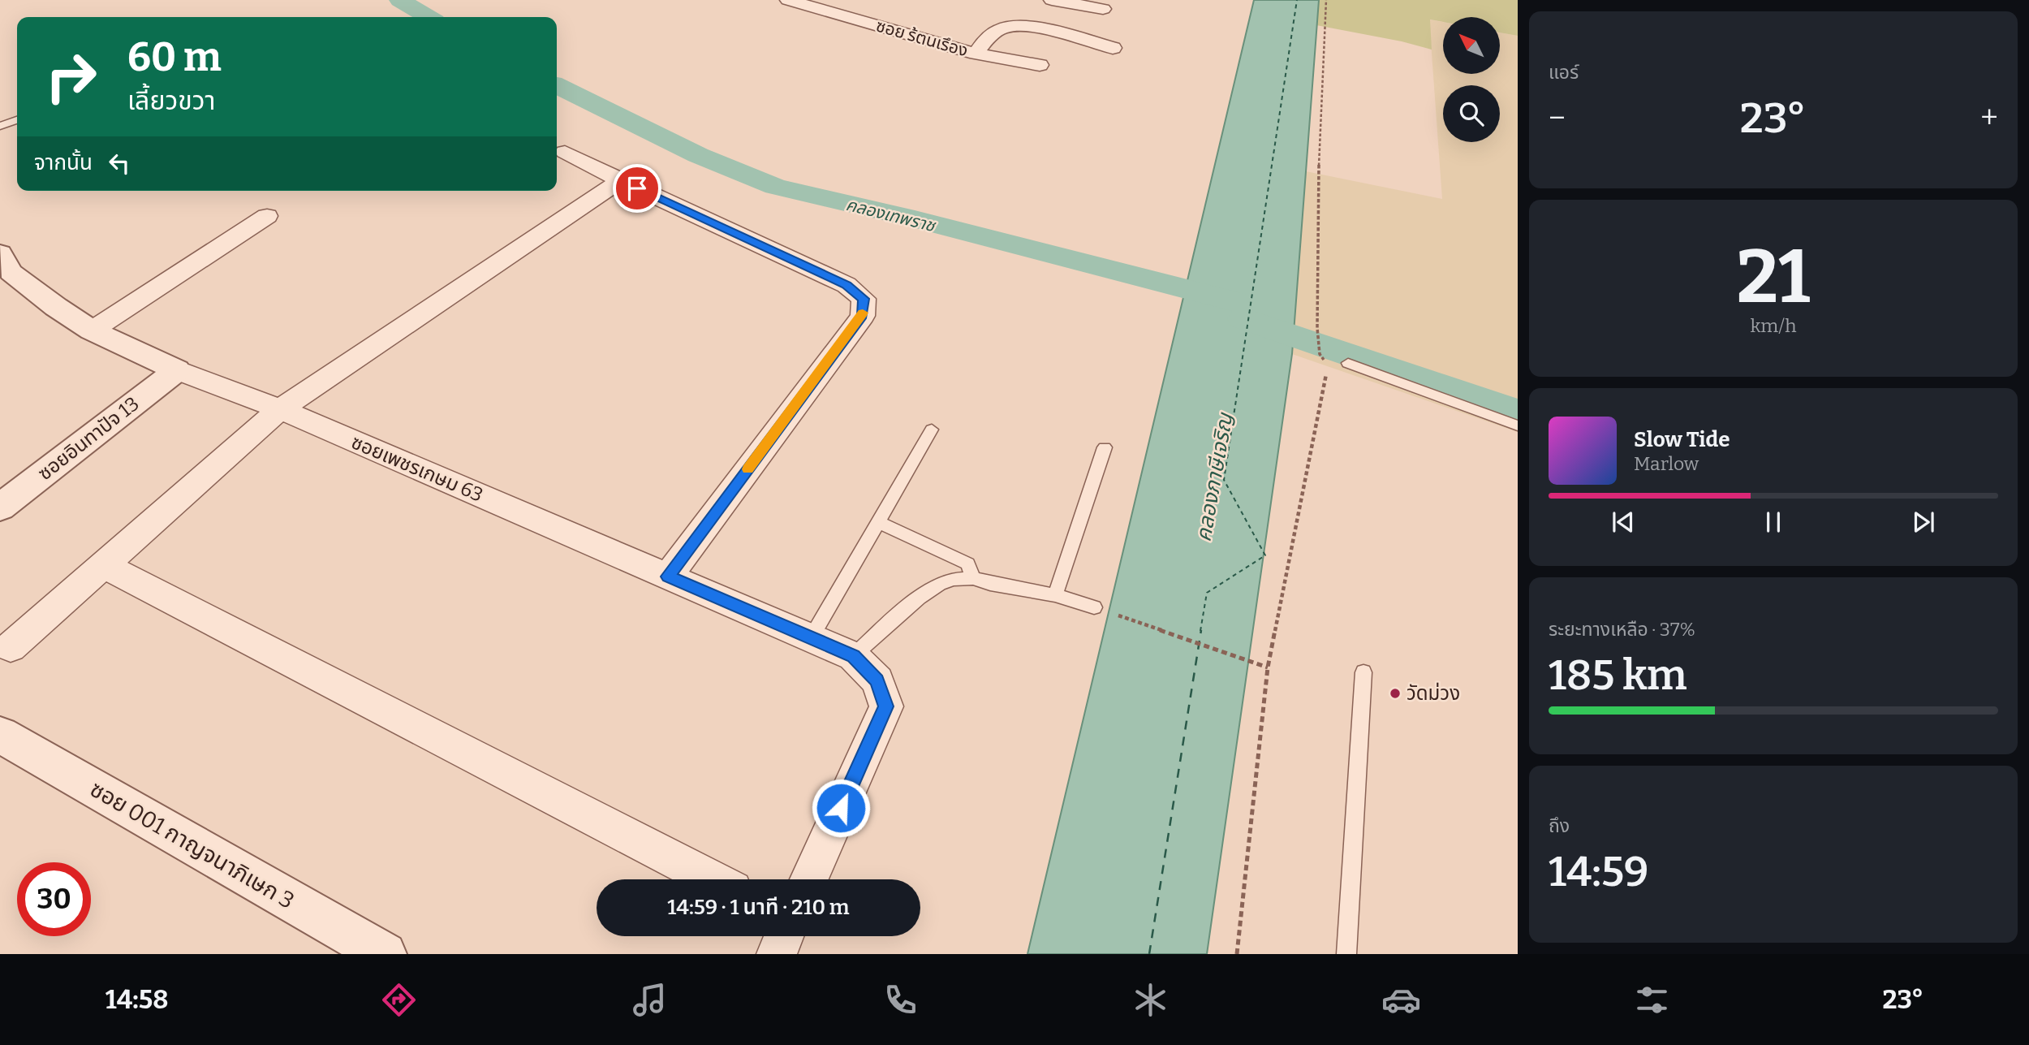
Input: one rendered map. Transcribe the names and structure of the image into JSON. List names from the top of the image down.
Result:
{
  "streets": {
    "street": [
      "ซอย ร้ตนเรึอง",
      "ซอยอินทาปัจ 13",
      "ซอยเพชรเกษม 63",
      "ซอย 001 กาญจนาภิเษก 3"
    ]
  },
  "crossings": [
    ["ซอยอินทาปัจ 13", "ซอยเพชรเกษม 63"]
  ],
  "water": ["คลองเทพราช", "คลองภาษีเจริญ"],
  "places": ["วัดม่วง"],
  "north": "top left",
  "page": {
    "tile": [
      "แอร์",
      ["21", "km/h"],
      ["ระยะทางเหลือ · 37%", "185 km"],
      ["ถึง", "14:59"]
    ],
    "turn": ["60 m", "เลี้ยวขวา"],
    "heat": ["−", "23°", "+"],
    "then": "จากนั้น",
    "song": ["Slow Tide", "Marlow"],
    "limit": "30",
    "trip": "14:59 · 1 นาที · 210 m",
    "tabs": ["14:58", "23°"]
  }
}
